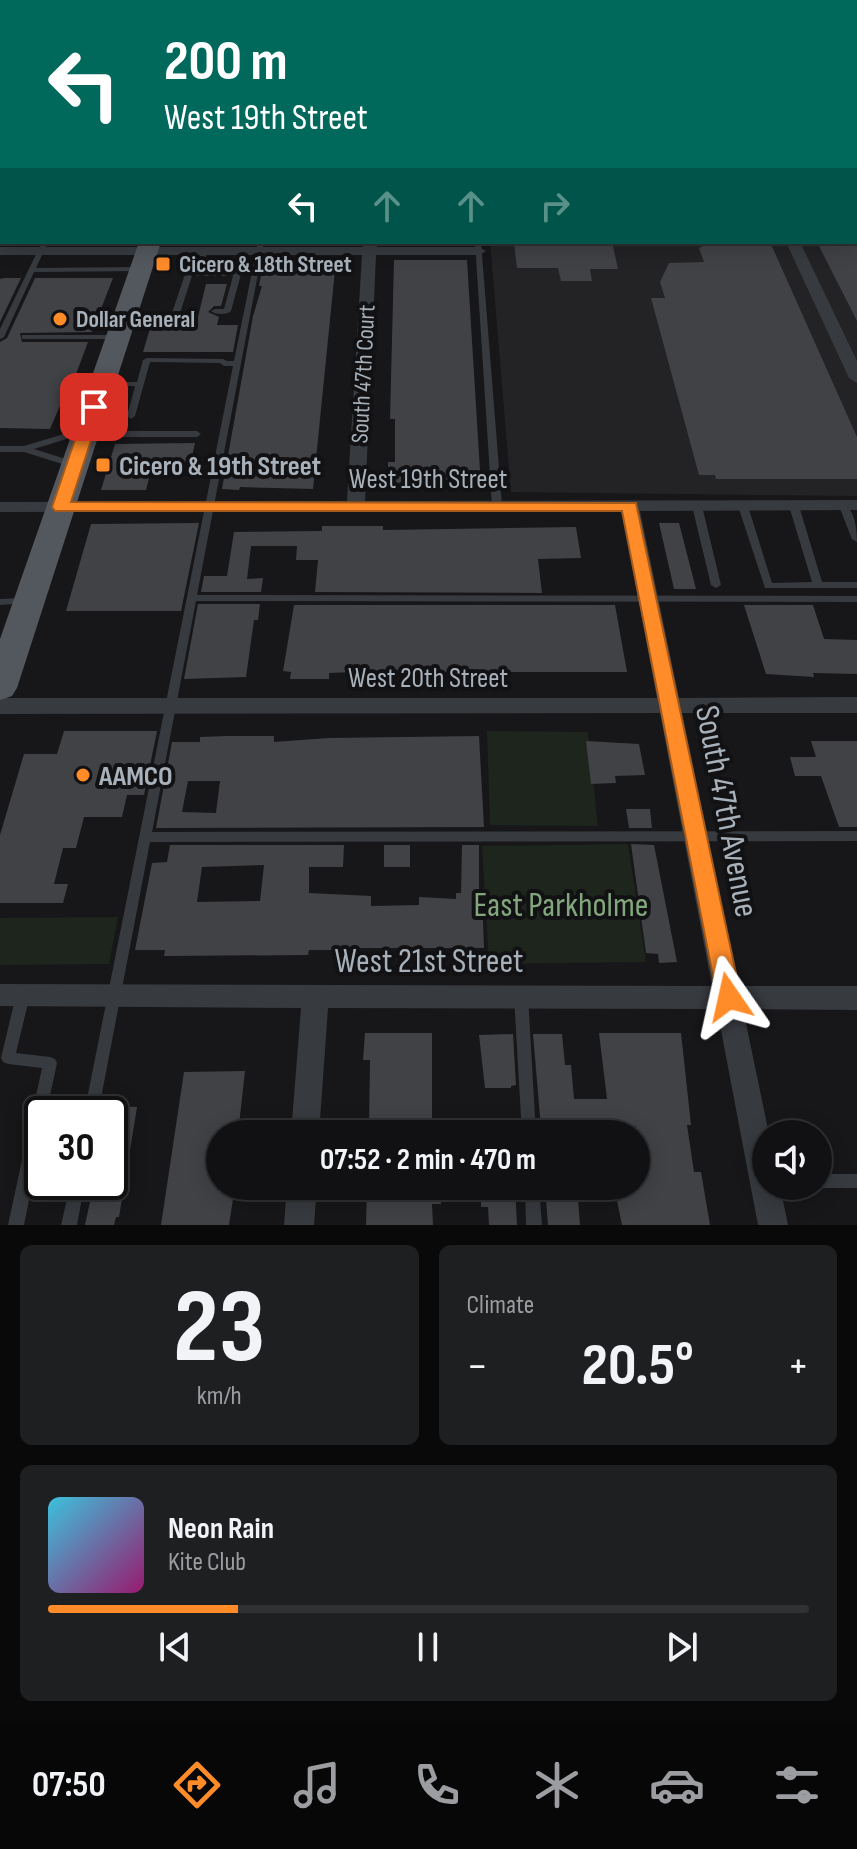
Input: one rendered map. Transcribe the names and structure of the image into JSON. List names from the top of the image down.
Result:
{
  "streets": {
    "street": [
      "South 47th Court",
      "West 19th Street",
      "West 20th Street",
      "South 47th Avenue",
      "West 21st Street"
    ]
  },
  "crossings": [
    ["South 47th Court", "West 19th Street"],
    ["West 19th Street", "South 47th Avenue"],
    ["West 20th Street", "South 47th Avenue"],
    ["South 47th Avenue", "West 21st Street"]
  ],
  "parks": ["East Parkholme"],
  "places": {
    "transit": ["Cicero & 18th Street", "Cicero & 19th Street"],
    "other": ["Dollar General", "AAMCO"]
  },
  "page": {
    "turn": ["200 m", "West 19th Street"],
    "limit": "30",
    "trip": "07:52 · 2 min · 470 m",
    "tile": [
      ["23", "km/h"],
      "Climate"
    ],
    "heat": ["−", "20.5°", "+"],
    "song": ["Neon Rain", "Kite Club"],
    "tabs": "07:50"
  }
}
